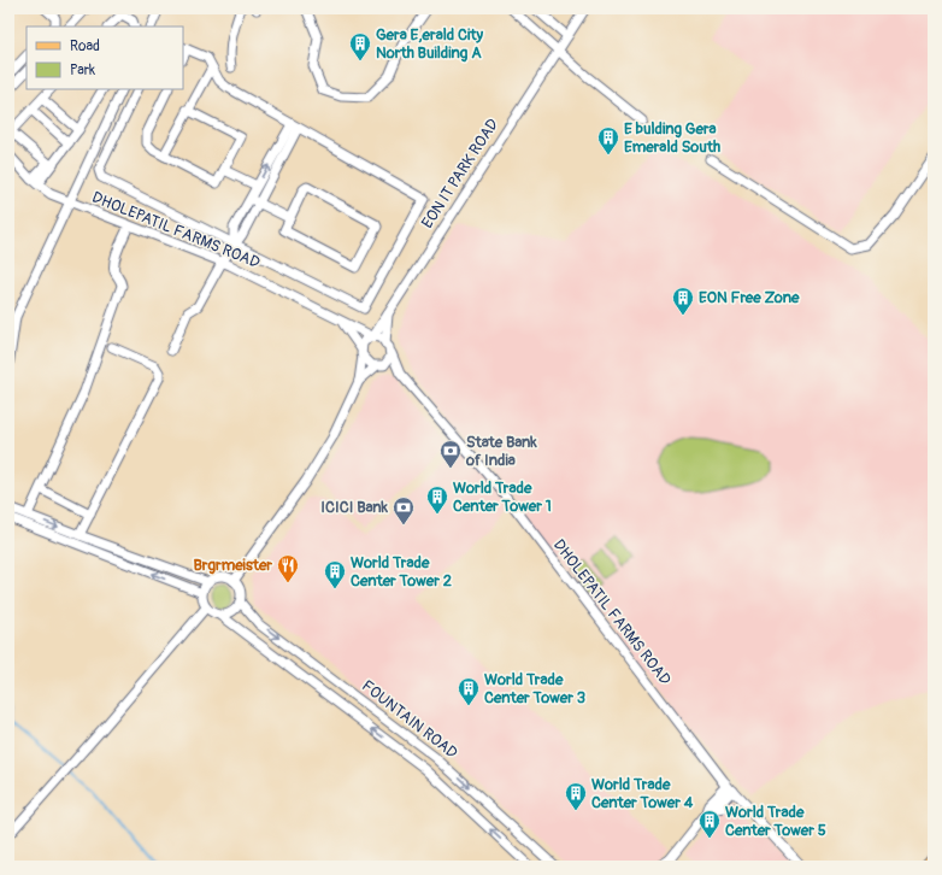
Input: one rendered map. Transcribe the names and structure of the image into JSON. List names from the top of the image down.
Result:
{
  "streets": {
    "street": ["EON IT PARK ROAD", "DHOLEPATIL FARMS ROAD", "FOUNTAIN ROAD"]
  },
  "crossings": [
    ["EON IT PARK ROAD", "DHOLEPATIL FARMS ROAD"]
  ],
  "places": {
    "building": [
      "Gera E,erald City North Building A",
      "E bulding Gera Emerald South",
      "EON Free Zone",
      "World Trade Center Tower 1",
      "World Trade Center Tower 2",
      "World Trade Center Tower 3",
      "World Trade Center Tower 4",
      "World Trade Center Tower 5"
    ],
    "bank": ["State Bank of India", "ICICI Bank"],
    "restaurant": ["Brgrmeister"]
  },
  "legend": ["Road", "Park"]
}
